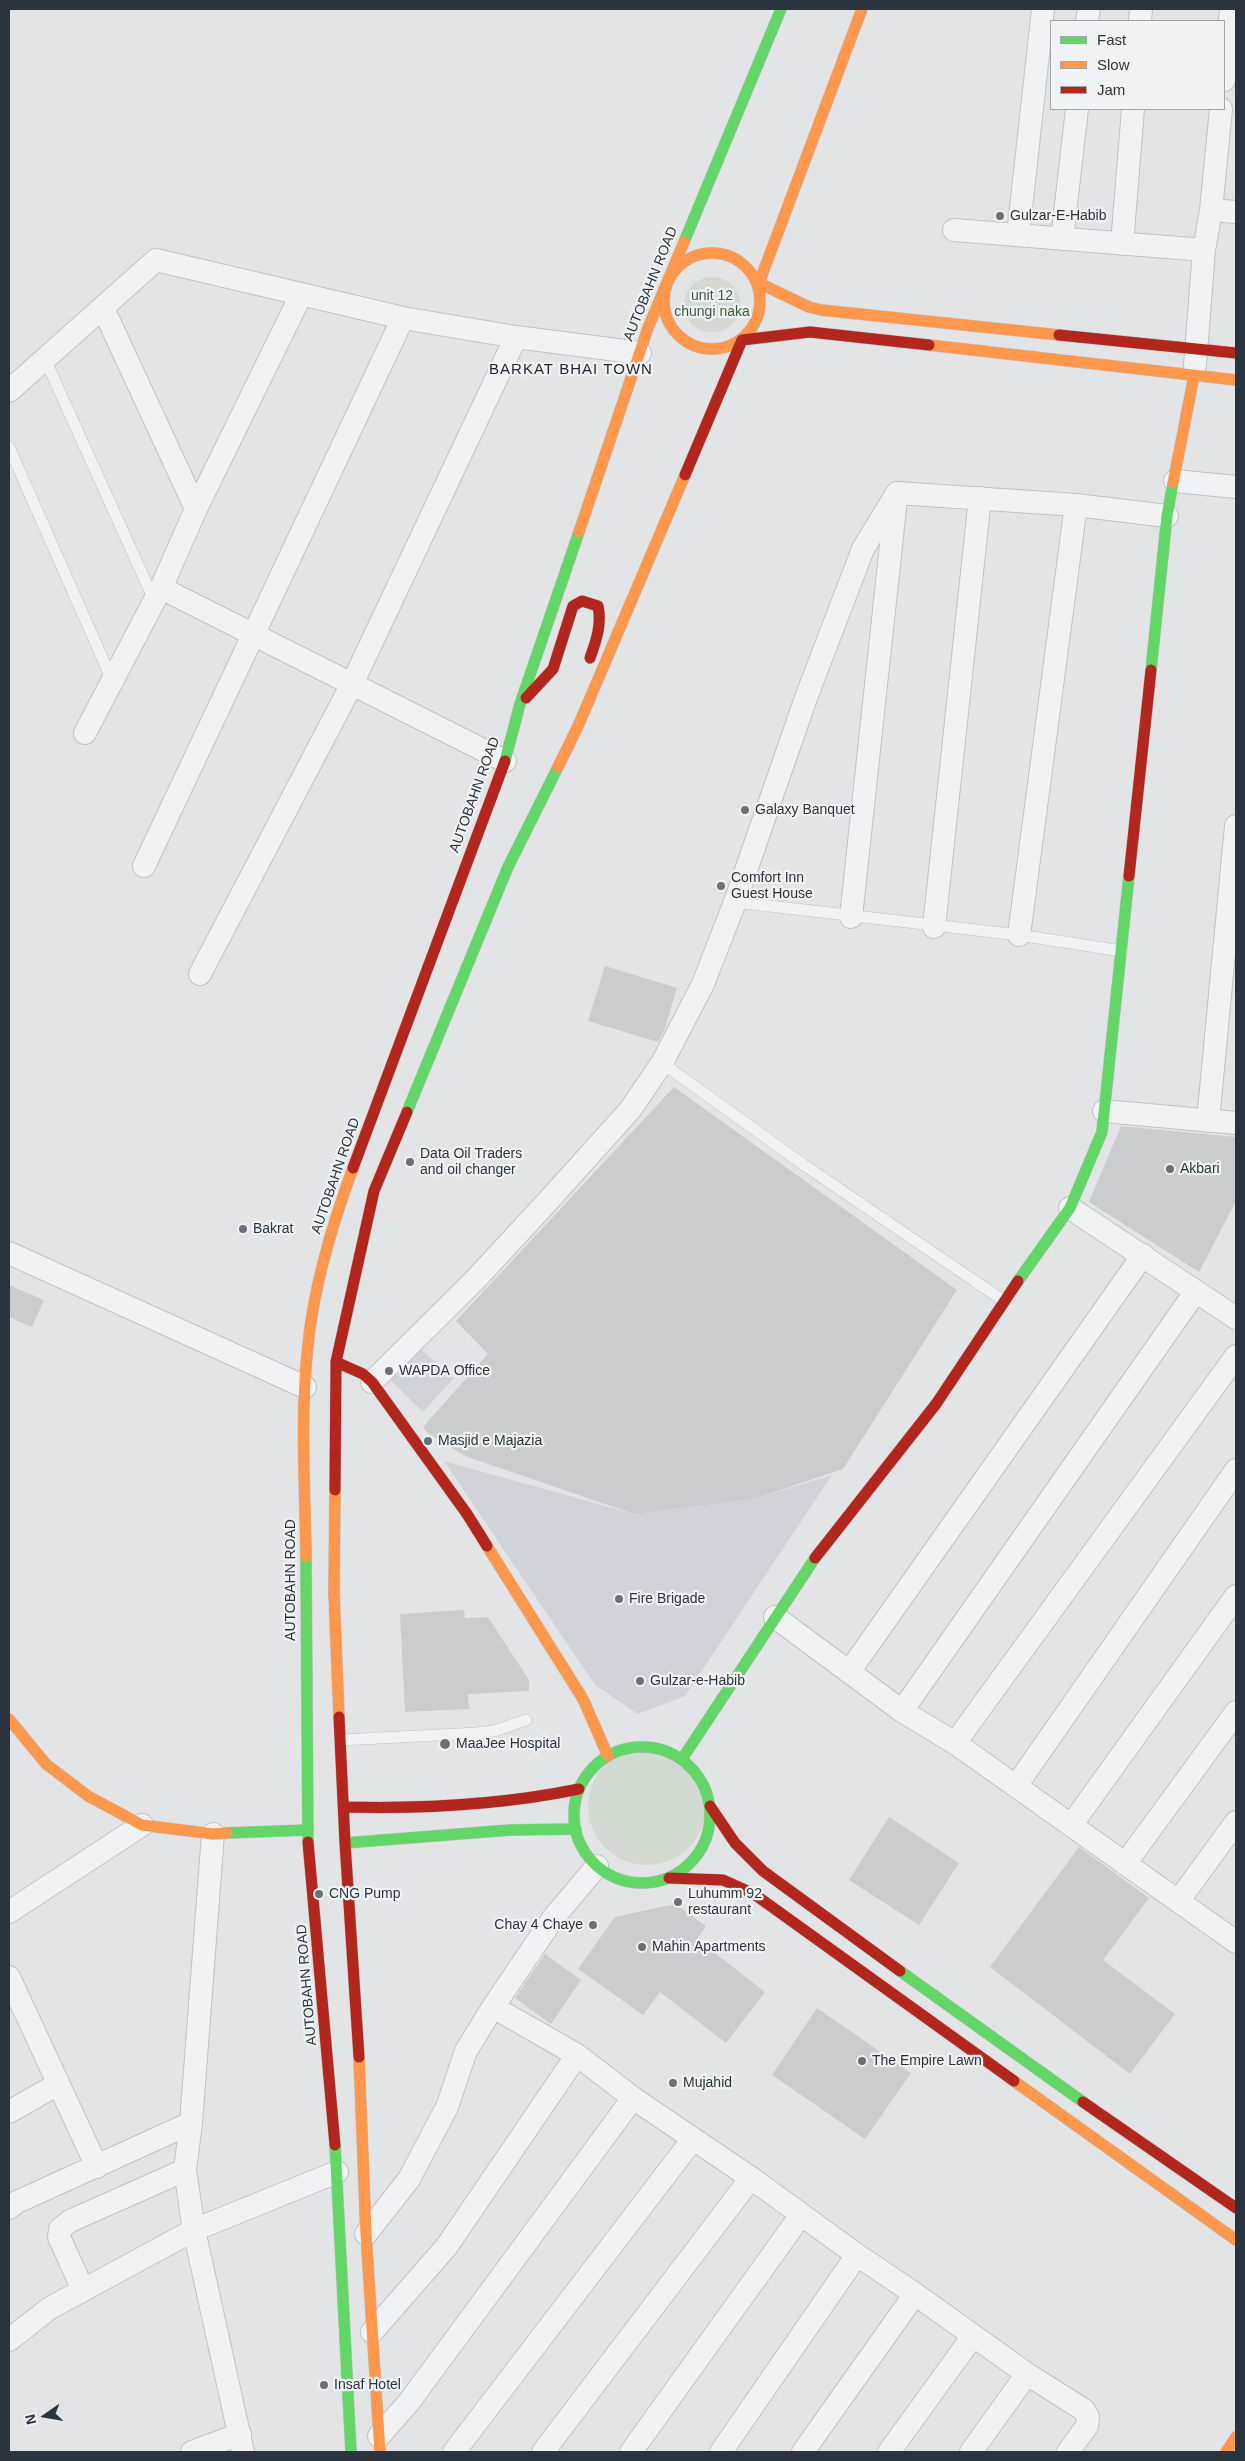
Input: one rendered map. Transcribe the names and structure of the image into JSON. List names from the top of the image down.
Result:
{
  "streets": {
    "main road": ["AUTOBAHN ROAD"]
  },
  "districts": ["BARKAT BHAI TOWN"],
  "parks": ["unit 12 chungi naka"],
  "places": [
    "Gulzar-E-Habib",
    "Galaxy Banquet",
    "Comfort Inn Guest House",
    "Data Oil Traders and oil changer",
    "Akbari",
    "Bakrat",
    "WAPDA Office",
    "Masjid e Majazia",
    "Fire Brigade",
    "Gulzar-e-Habib",
    "MaaJee Hospital",
    "CNG Pump",
    "Luhumm 92 restaurant",
    "Chay 4 Chaye",
    "Mahin Apartments",
    "The Empire Lawn",
    "Mujahid",
    "Insaf Hotel"
  ],
  "legend": ["Fast", "Slow", "Jam"],
  "north": "left"
}
